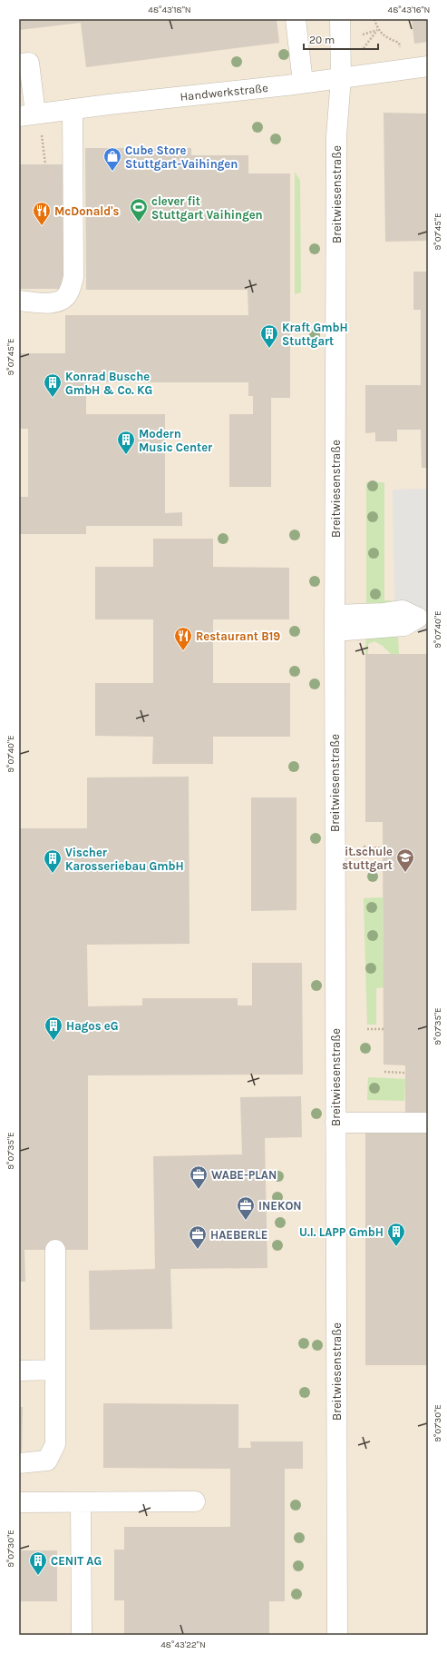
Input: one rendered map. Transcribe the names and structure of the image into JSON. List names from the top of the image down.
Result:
{
  "streets": {
    "street": ["Handwerkstraße", "Breitwiesenstraße"]
  },
  "crossings": [
    ["Handwerkstraße", "Breitwiesenstraße"]
  ],
  "places": {
    "shop": ["Cube Store Stuttgart-Vaihingen"],
    "sports": ["clever fit Stuttgart Vaihingen"],
    "restaurant": ["McDonald's", "Restaurant B19"],
    "building": [
      "Kraft GmbH Stuttgart",
      "Konrad Busche GmbH & Co. KG",
      "Modern Music Center",
      "Vischer Karosseriebau GmbH",
      "Hagos eG",
      "U.I. LAPP GmbH",
      "CENIT AG"
    ],
    "school or university": ["it.schule stuttgart"],
    "office": ["WABE-PLAN", "INEKON", "HAEBERLE"]
  },
  "scale_bar": "20 m",
  "coordinates": [
    "48°43'18\"N",
    "48°43'16\"N",
    "9°07'45\"E",
    "9°07'40\"E",
    "9°07'35\"E",
    "9°07'30\"E",
    "48°43'22\"N"
  ]
}
